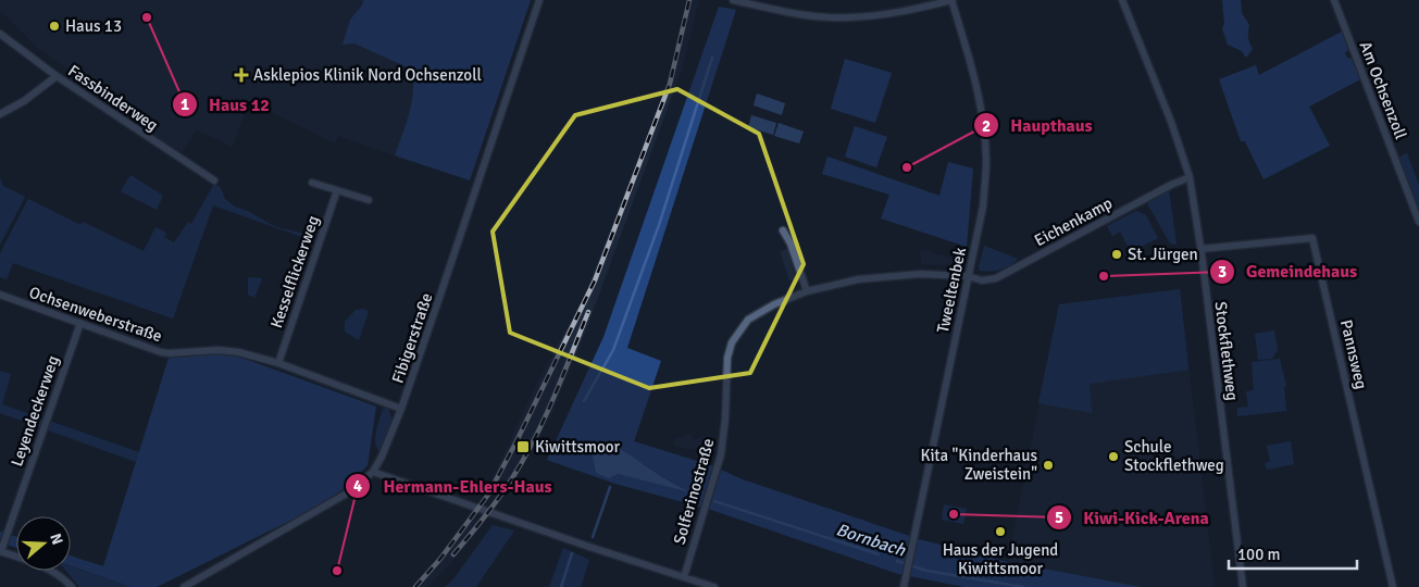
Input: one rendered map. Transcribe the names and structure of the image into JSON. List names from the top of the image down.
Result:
{
  "streets": {
    "street": [
      "Am Ochsenzoll",
      "Fassbinderweg",
      "Eichenkamp",
      "Kesselflickerweg",
      "Tweeltenbek",
      "Ochsenweberstraße",
      "Fibigerstraße",
      "Stockflethweg",
      "Pannsweg",
      "Leyendeckerweg",
      "Solferinostraße"
    ]
  },
  "crossings": [
    ["Eichenkamp", "Tweeltenbek"],
    ["Eichenkamp", "Stockflethweg"],
    ["Eichenkamp", "Solferinostraße"],
    ["Kesselflickerweg", "Ochsenweberstraße"],
    ["Tweeltenbek", "Solferinostraße"],
    ["Ochsenweberstraße", "Fibigerstraße"],
    ["Ochsenweberstraße", "Leyendeckerweg"],
    ["Stockflethweg", "Pannsweg"]
  ],
  "water": ["Bornbach"],
  "places": {
    "other": [
      "Haus 12",
      "Haus 13",
      "Haupthaus",
      "St. Jürgen",
      "Gemeindehaus",
      "Schule Stockflethweg",
      "Kita \"Kinderhaus Zweistein\"",
      "Kiwi-Kick-Arena",
      "Haus der Jugend Kiwittsmoor",
      "Hermann-Ehlers-Haus"
    ],
    "health": ["Asklepios Klinik Nord Ochsenzoll"],
    "transit": ["Kiwittsmoor"]
  },
  "scale_bar": "100 m",
  "north": "right"
}
